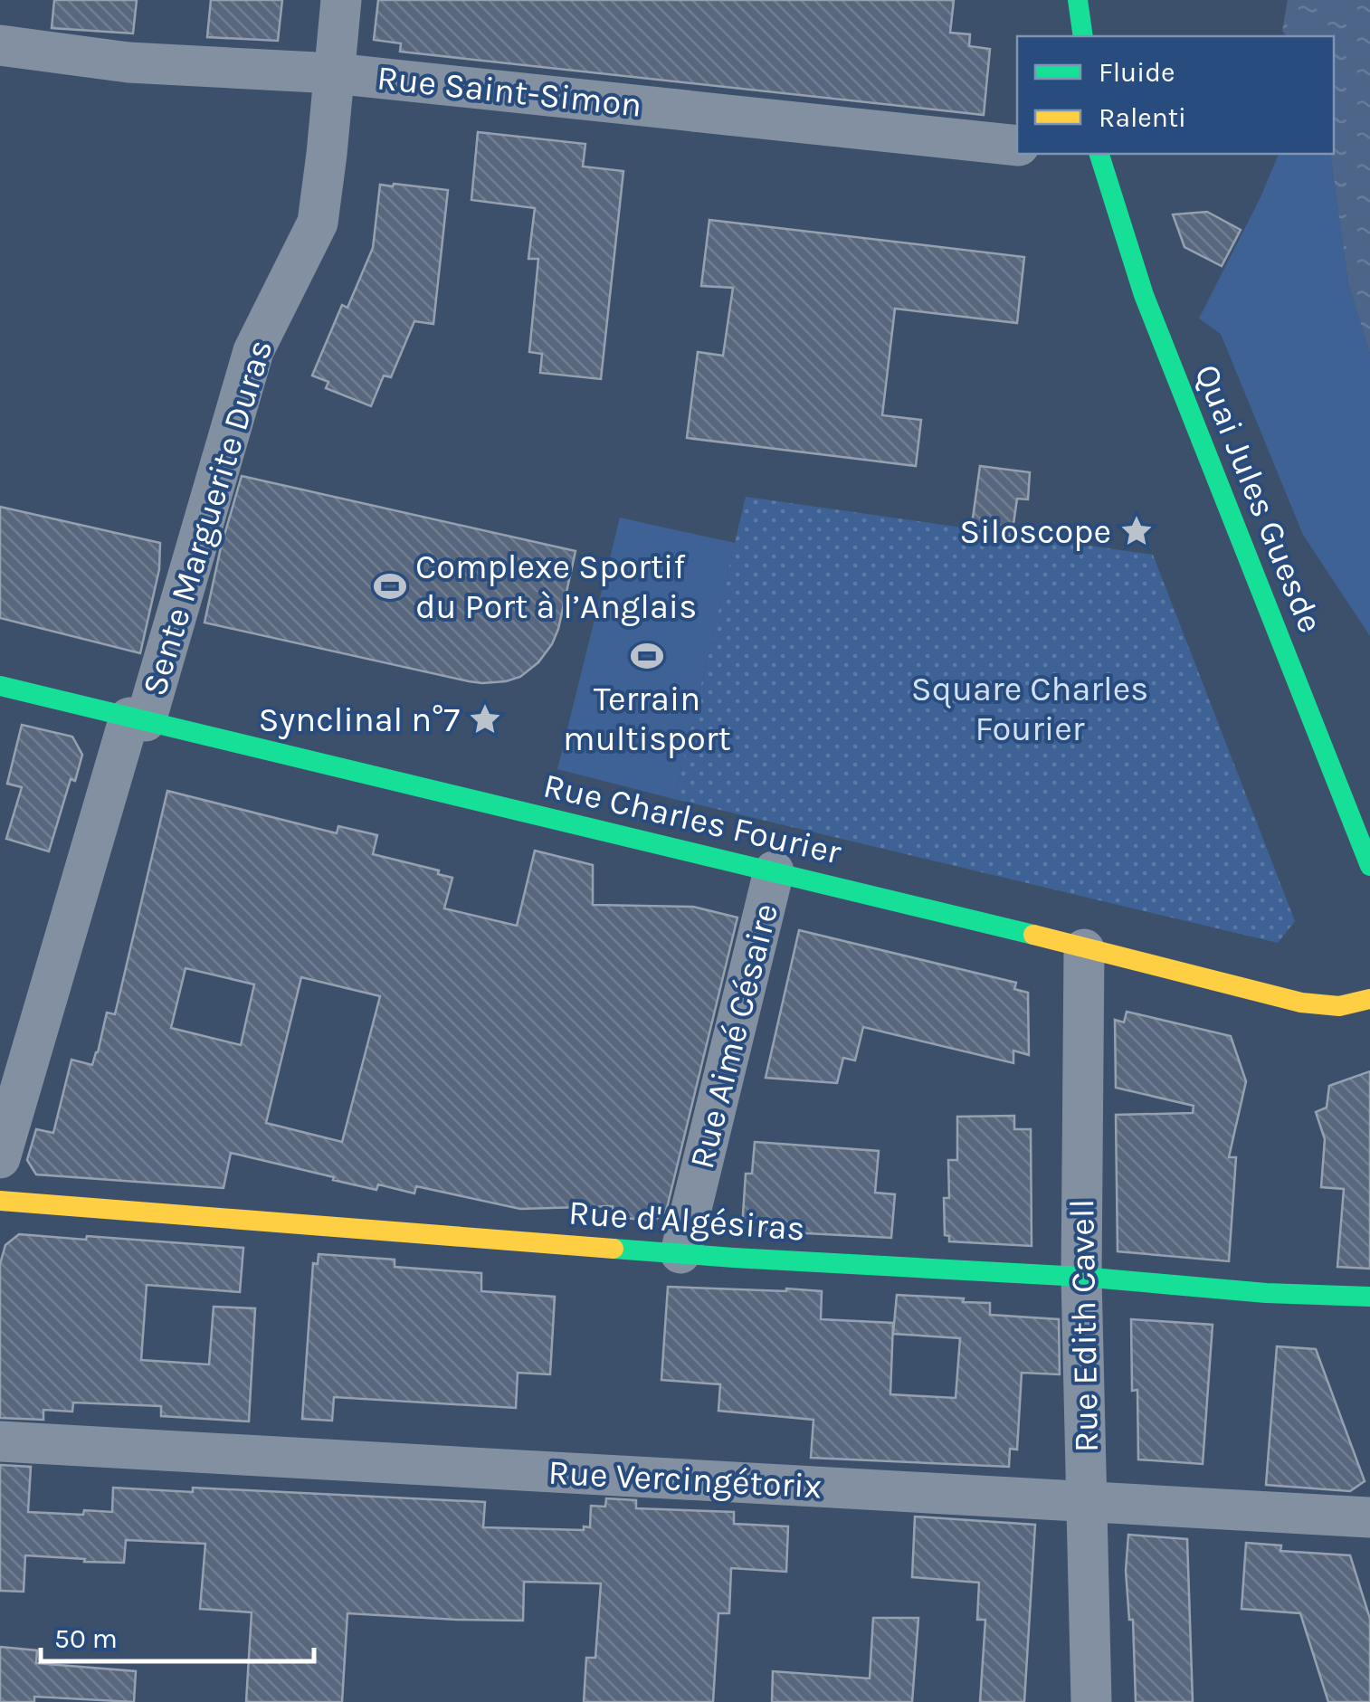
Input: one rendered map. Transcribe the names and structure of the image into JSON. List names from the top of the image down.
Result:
{
  "streets": {
    "street": [
      "Rue Saint-Simon",
      "Quai Jules Guesde",
      "Sente Marguerite Duras",
      "Rue Charles Fourier",
      "Rue Aimé Césaire",
      "Rue d'Algésiras",
      "Rue Edith Cavell",
      "Rue Vercingétorix"
    ]
  },
  "crossings": [
    ["Rue Saint-Simon", "Sente Marguerite Duras"],
    ["Sente Marguerite Duras", "Rue Charles Fourier"],
    ["Rue Charles Fourier", "Rue Aimé Césaire"],
    ["Rue Charles Fourier", "Rue Edith Cavell"],
    ["Rue Aimé Césaire", "Rue d'Algésiras"],
    ["Rue d'Algésiras", "Rue Edith Cavell"],
    ["Rue Edith Cavell", "Rue Vercingétorix"]
  ],
  "parks": ["Square Charles Fourier"],
  "places": {
    "place": ["Siloscope", "Synclinal n°7"],
    "sports": ["Complexe Sportif du Port à l’Anglais", "Terrain multisport"]
  },
  "legend": ["Fluide", "Ralenti"],
  "scale_bar": "50 m"
}
